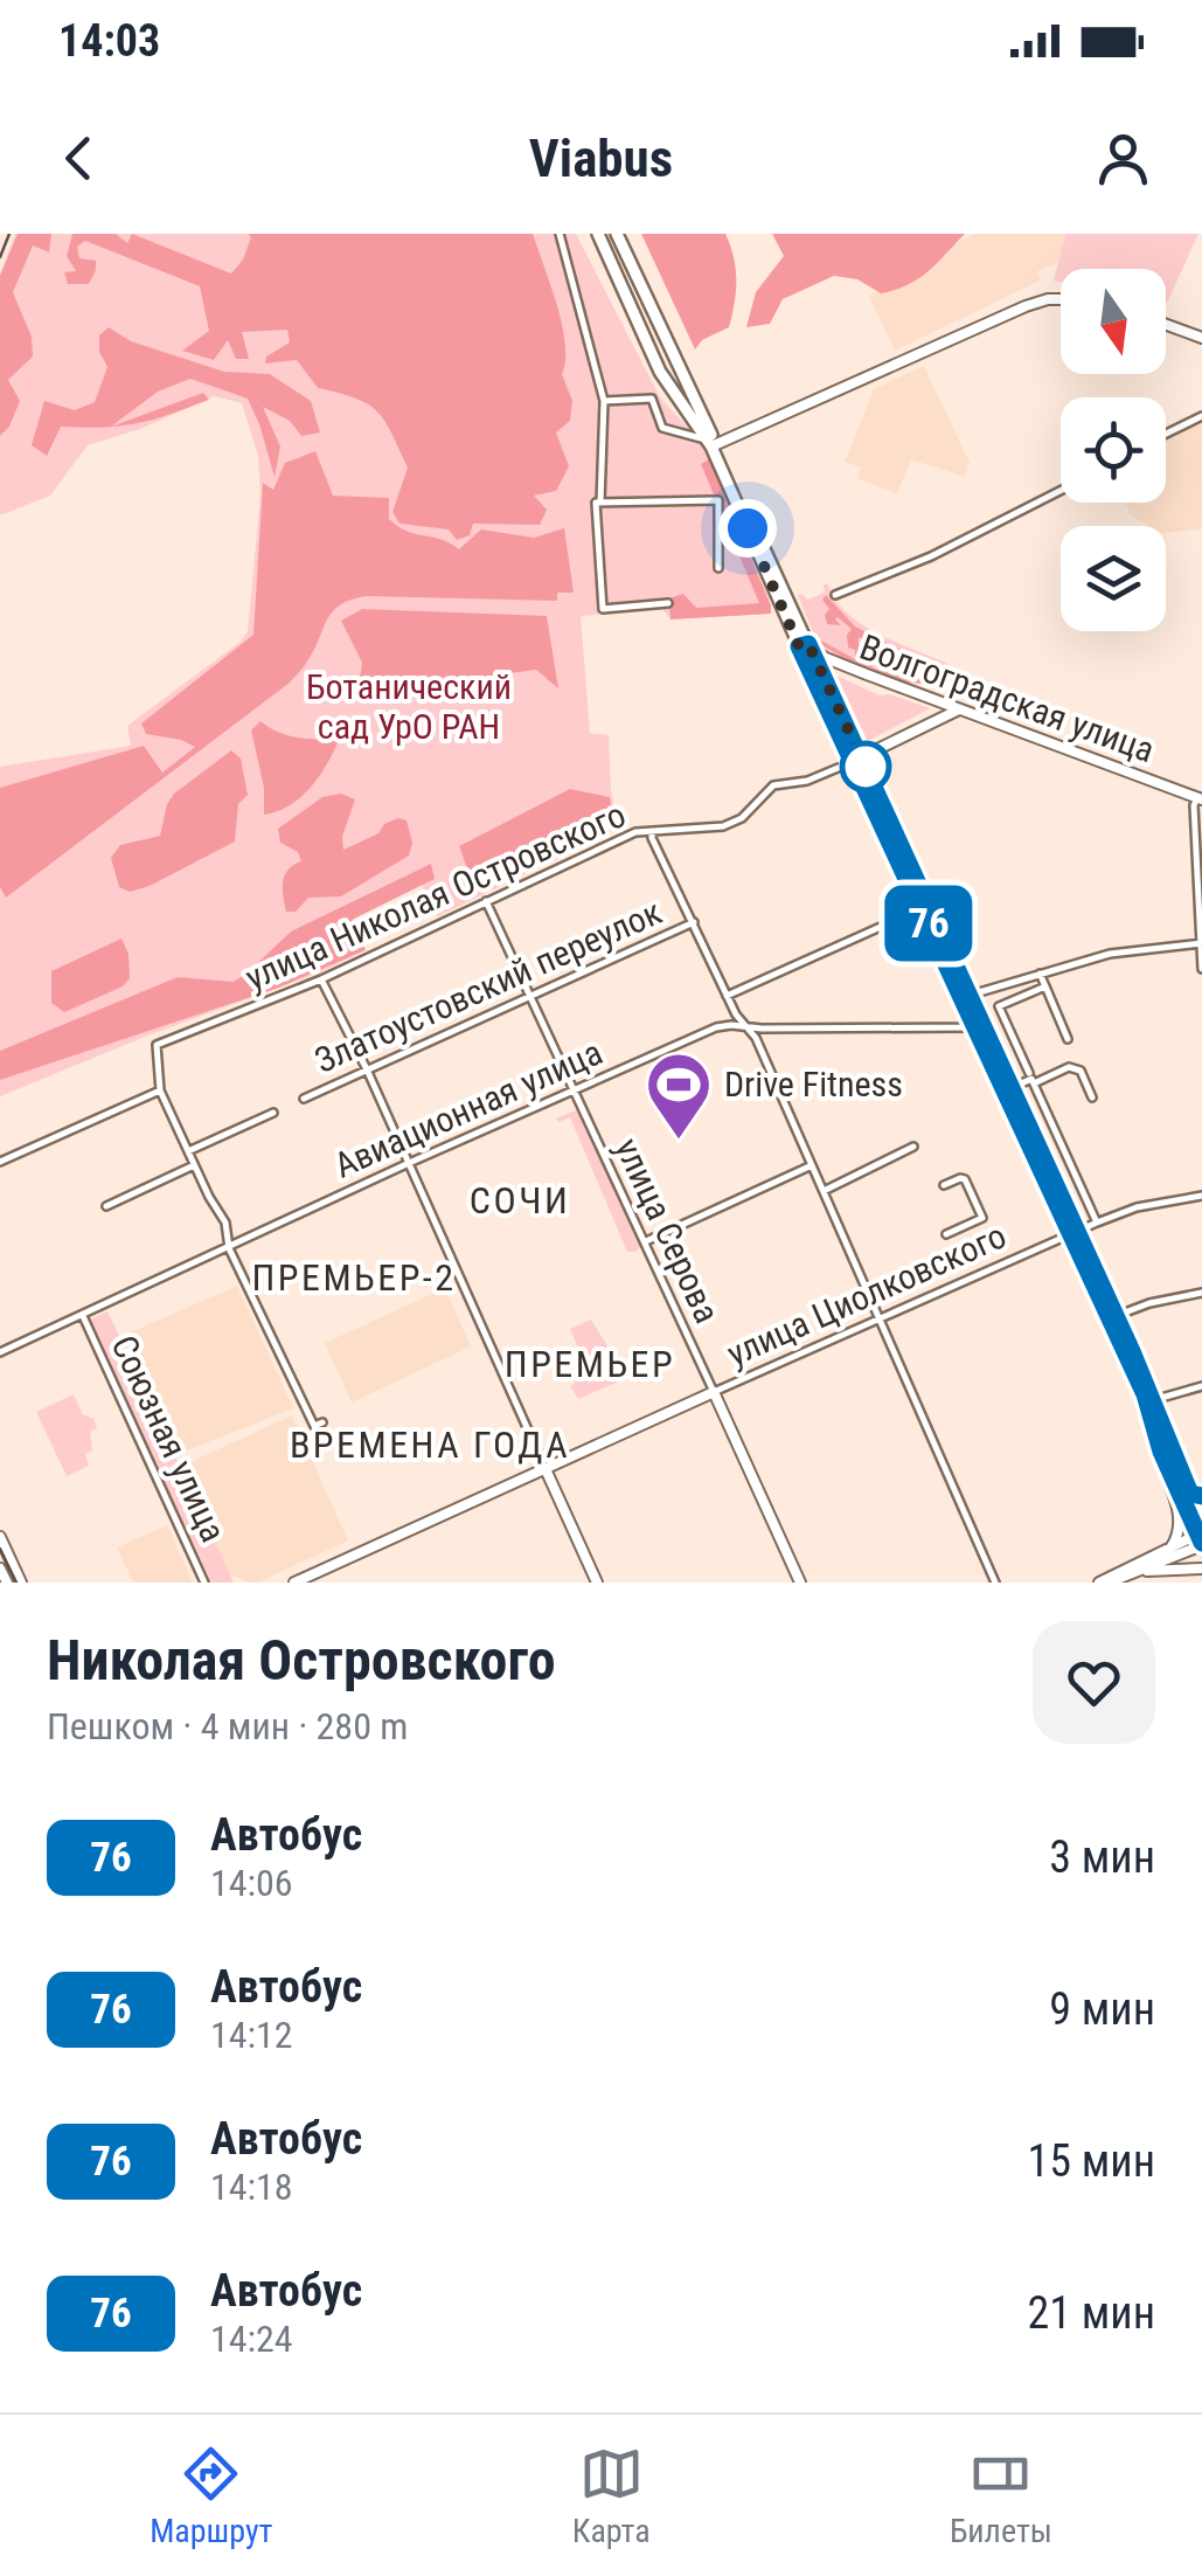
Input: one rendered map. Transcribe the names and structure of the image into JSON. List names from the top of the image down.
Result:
{
  "streets": {
    "street": [
      "Волгоградская улица",
      "улица Николая Островского",
      "Златоустовский переулок",
      "Авиационная улица",
      "улица Серова",
      "улица Циолковского",
      "Союзная улица"
    ]
  },
  "crossings": [
    ["улица Николая Островского", "улица Серова"],
    ["Златоустовский переулок", "улица Серова"],
    ["Авиационная улица", "улица Серова"],
    ["Авиационная улица", "Союзная улица"],
    ["улица Серова", "улица Циолковского"]
  ],
  "districts": [
    "СОЧИ",
    "ПРЕМЬЕР-2",
    "ПРЕМЬЕР",
    "ВРЕМЕНА ГОДА"
  ],
  "parks": ["Ботанический сад УрО РАН"],
  "places": {
    "sports": ["Drive Fitness"]
  },
  "lines": ["bus line 76"],
  "north": "bottom",
  "page": {
    "status": "14:03",
    "header": "Viabus",
    "on_map": "76",
    "heading": ["Николая Островского", "Пешком · 4 мин · 280 m"],
    "list": [
      {
        "mark": "76",
        "name": "Автобус",
        "note": "14:06",
        "value": "3 мин"
      },
      {
        "mark": "76",
        "name": "Автобус",
        "note": "14:12",
        "value": "9 мин"
      },
      {
        "mark": "76",
        "name": "Автобус",
        "note": "14:18",
        "value": "15 мин"
      },
      {
        "mark": "76",
        "name": "Автобус",
        "note": "14:24",
        "value": "21 мин"
      }
    ],
    "tabs": ["Маршрут", "Карта", "Билеты"]
  }
}
